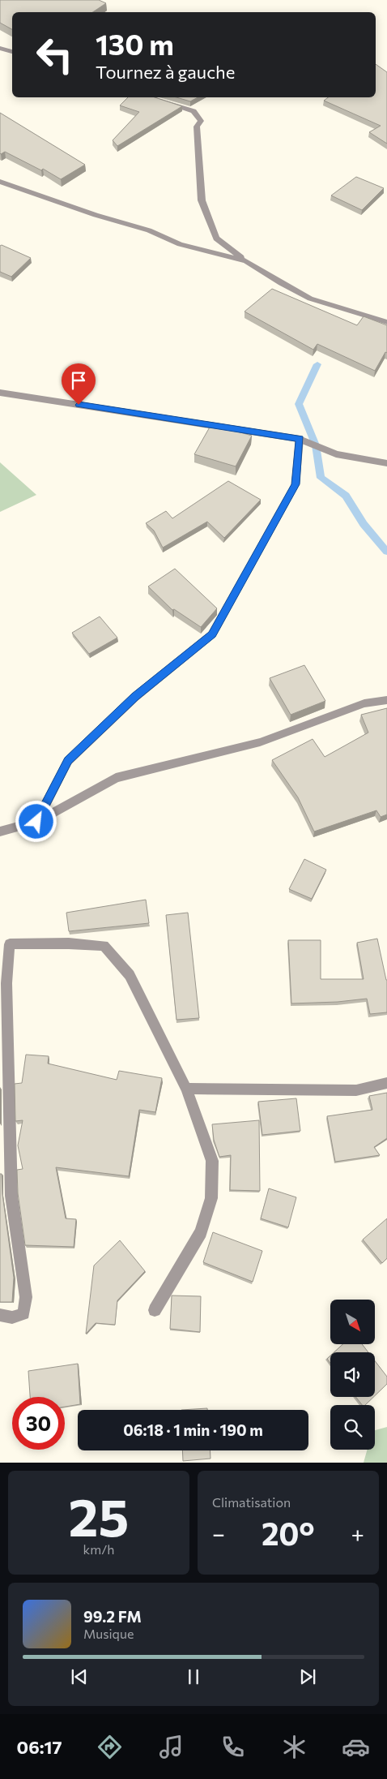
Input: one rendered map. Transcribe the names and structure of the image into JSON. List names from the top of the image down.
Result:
{
  "north": "bottom right",
  "page": {
    "turn": ["130 m", "Tournez à gauche"],
    "limit": "30",
    "trip": "06:18 · 1 min · 190 m",
    "tile": [
      ["25", "km/h"],
      "Climatisation"
    ],
    "heat": ["−", "20°", "+"],
    "song": ["99.2 FM", "Musique"],
    "tabs": "06:17"
  }
}
